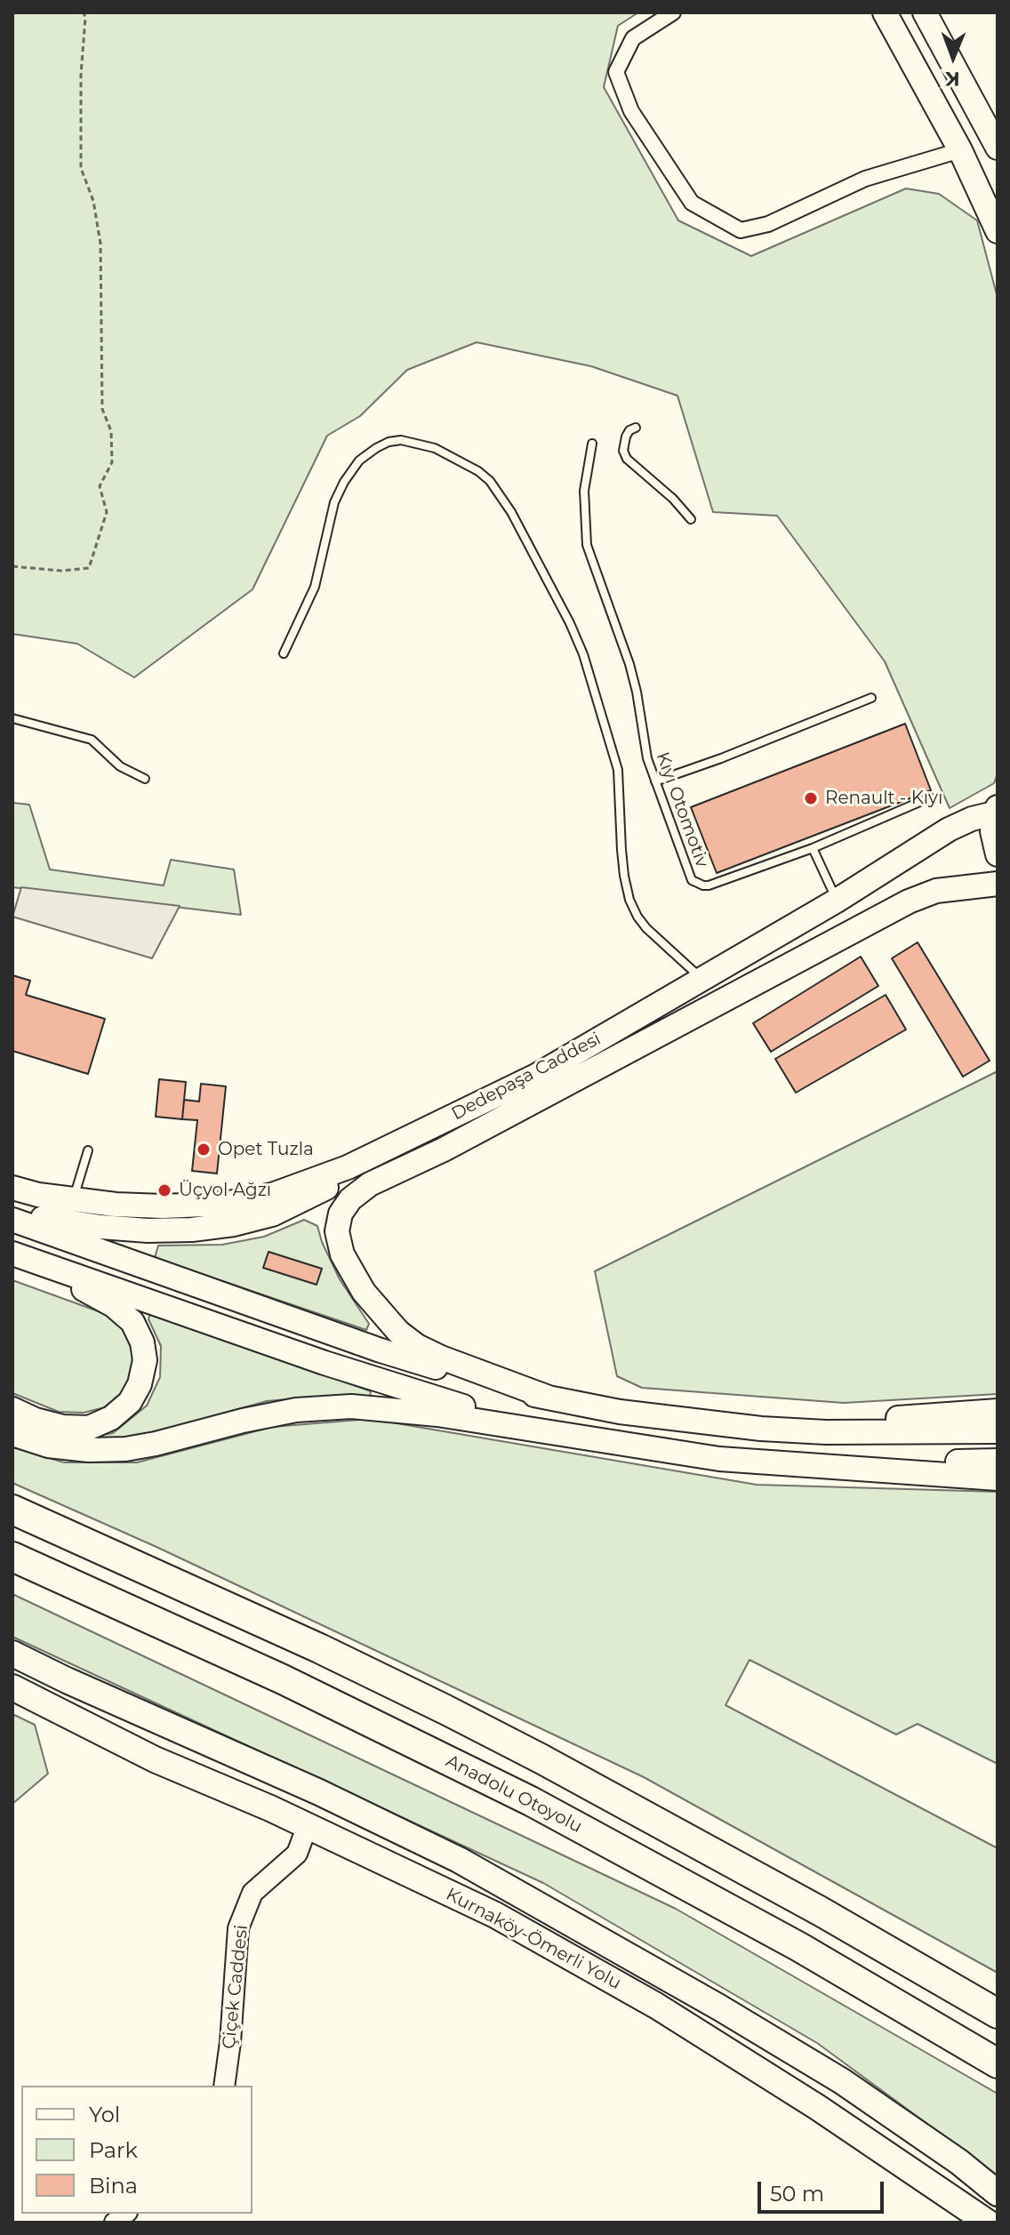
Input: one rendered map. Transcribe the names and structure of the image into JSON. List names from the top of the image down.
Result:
{
  "streets": {
    "highway": ["Anadolu Otoyolu", "Kurnaköy-Ömerli Yolu"],
    "main road": ["Dedepaşa Caddesi"],
    "street": ["Çiçek Caddesi"],
    "lane": ["Kıyı Otomotiv"]
  },
  "crossings": [
    ["Kurnaköy-Ömerli Yolu", "Çiçek Caddesi"]
  ],
  "places": ["Renault - Kıyı", "Opet Tuzla", "Üçyol Ağzı"],
  "legend": ["Yol", "Park", "Bina"],
  "scale_bar": "50 m",
  "north": "bottom"
}
